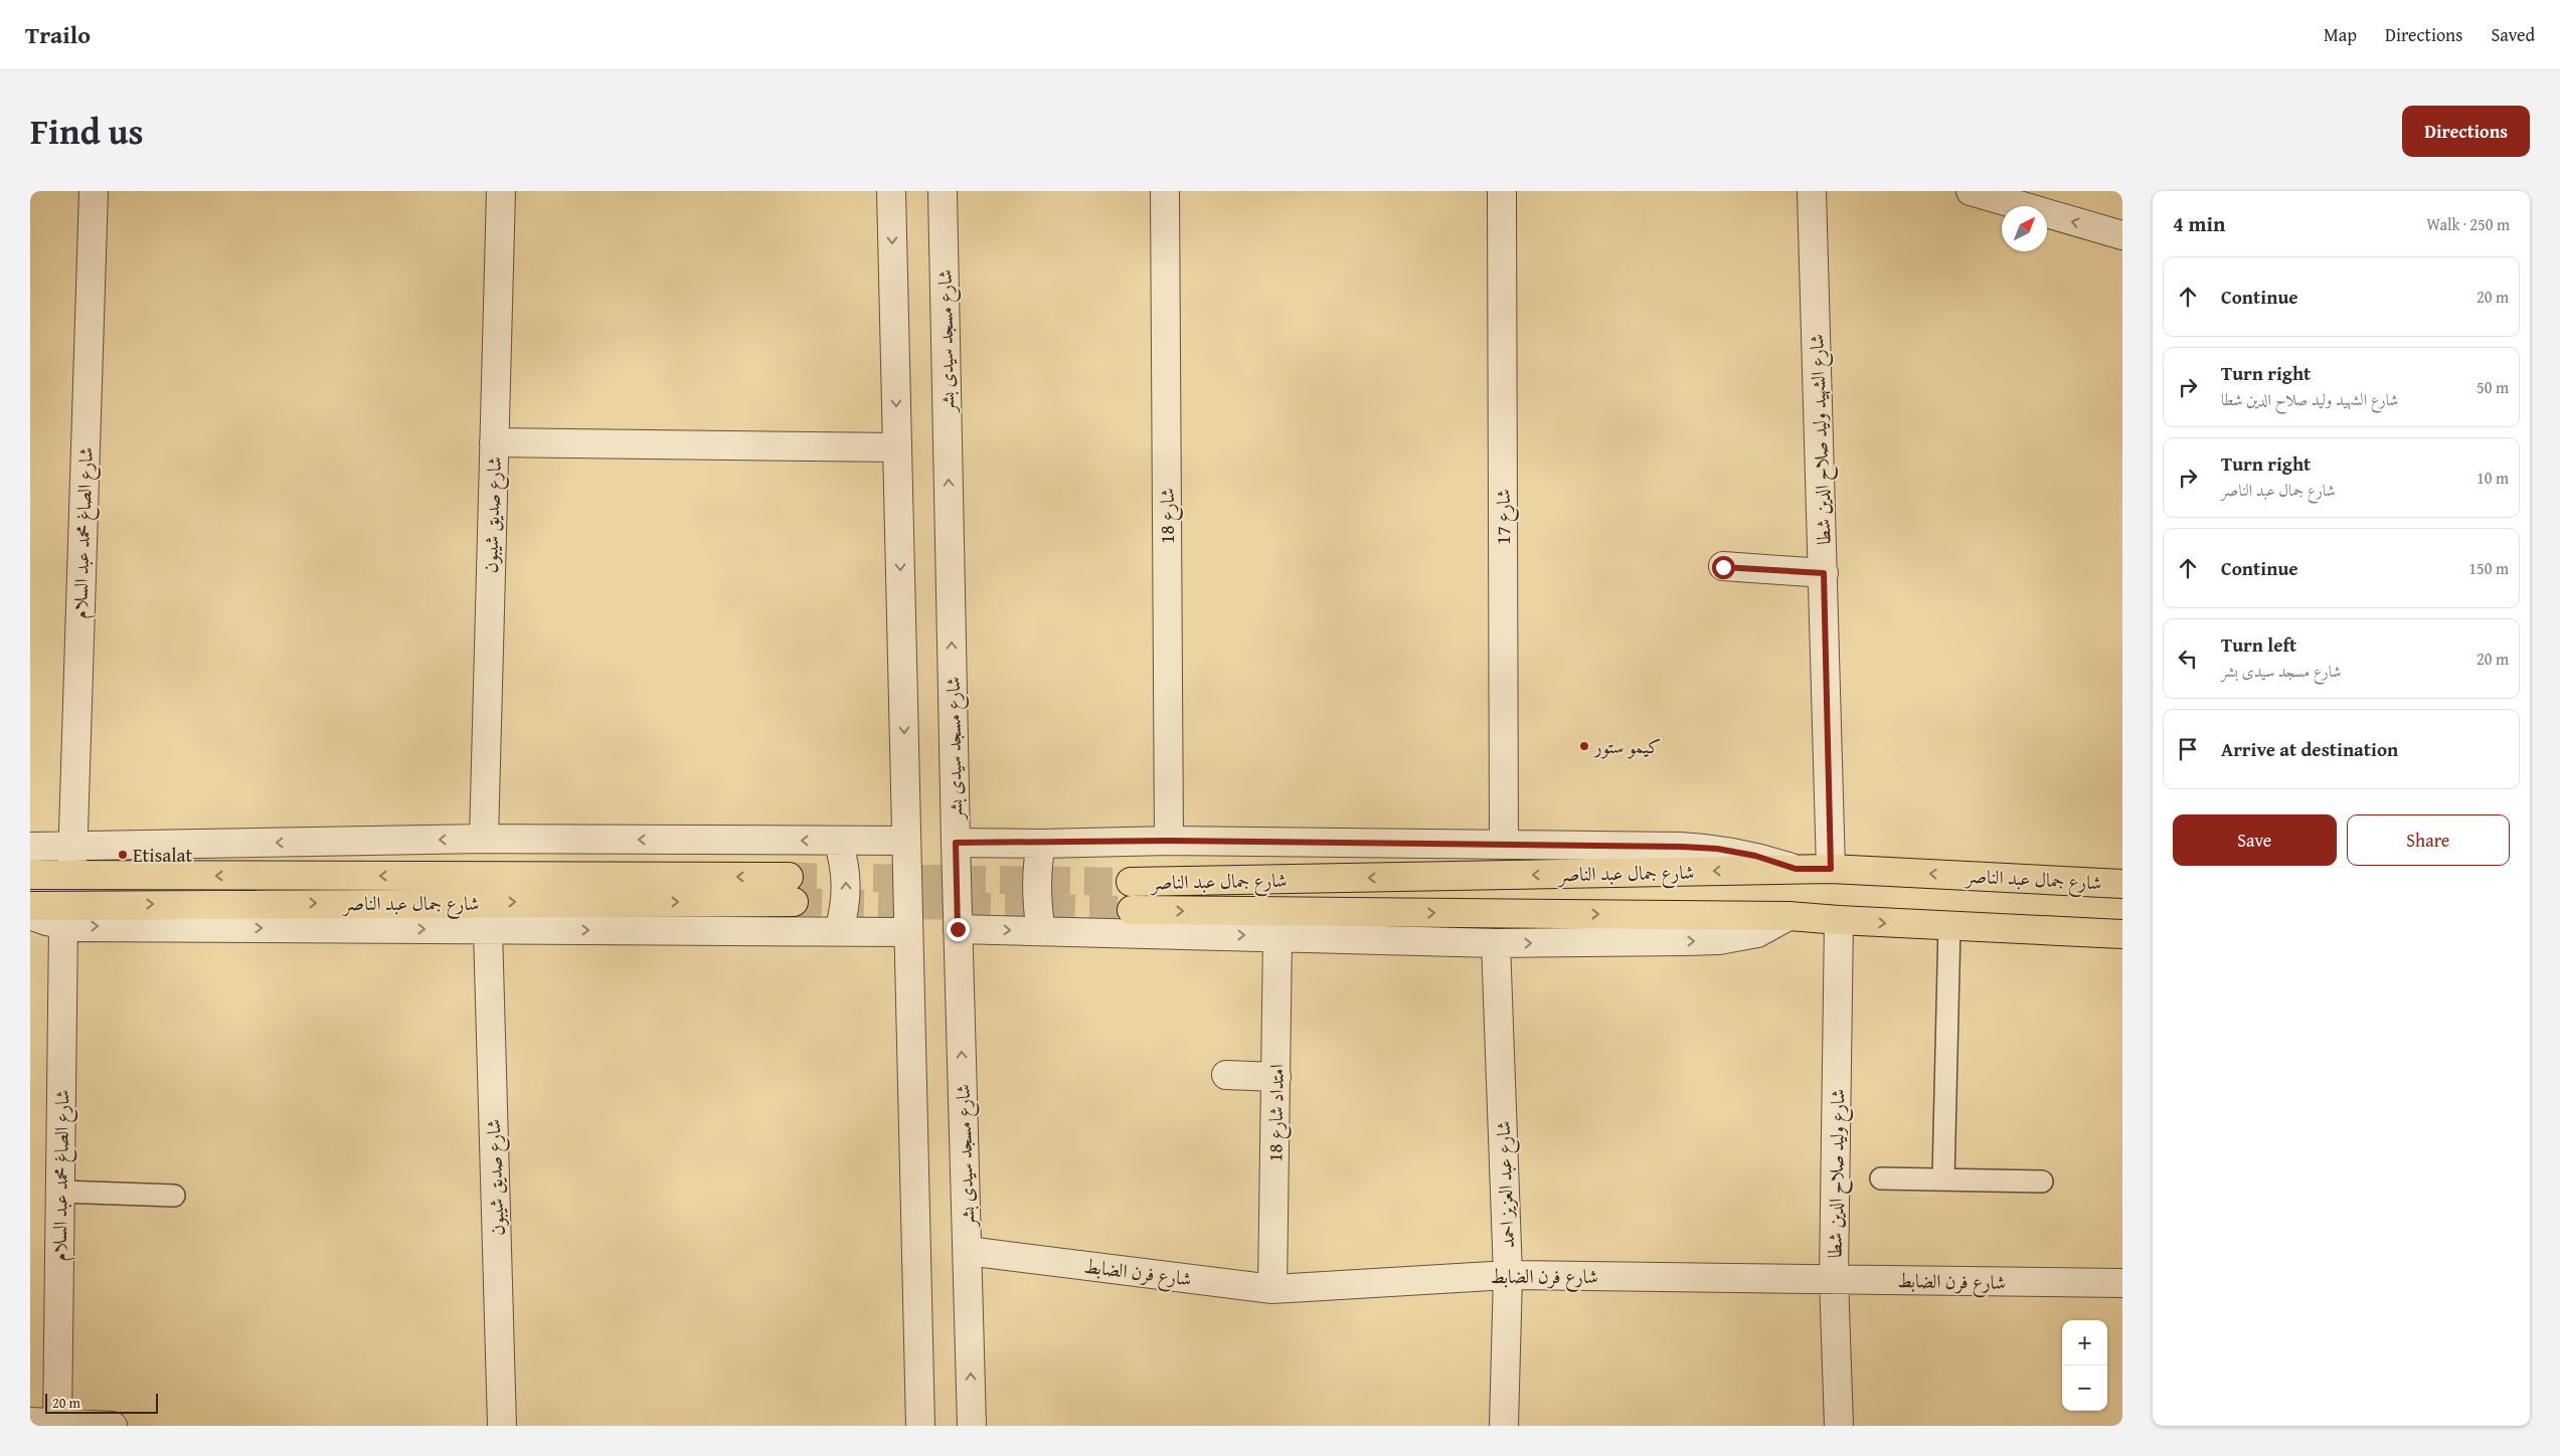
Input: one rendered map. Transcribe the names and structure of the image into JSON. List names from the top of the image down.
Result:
{
  "streets": {
    "main road": ["شارع جمال عبد الناصر"],
    "street": [
      "شارع مسجد سيدى بشر",
      "شارع الشهيد وليد صلاح الدين شطا",
      "شارع صديق شيبون",
      "شارع 18",
      "شارع 17",
      "شارع الصاغ محمد عبد السلام",
      "امتداد شارع 18",
      "شارع وليد صلاح الدين شطا",
      "شارع عبد العزيز احمد",
      "شارع فرن الضابط"
    ]
  },
  "crossings": [
    ["شارع مسجد سيدى بشر", "شارع فرن الضابط"],
    ["شارع الشهيد وليد صلاح الدين شطا", "شارع جمال عبد الناصر"],
    ["شارع الصاغ محمد عبد السلام", "شارع جمال عبد الناصر"],
    ["شارع جمال عبد الناصر", "شارع وليد صلاح الدين شطا"],
    ["امتداد شارع 18", "شارع فرن الضابط"],
    ["شارع وليد صلاح الدين شطا", "شارع فرن الضابط"],
    ["شارع عبد العزيز احمد", "شارع فرن الضابط"]
  ],
  "places": ["كيمو ستور", "Etisalat"],
  "scale_bar": "20 m",
  "north": "top right",
  "page": {
    "header": "Trailo",
    "nav": ["Map", "Directions", "Saved"],
    "title": "Find us",
    "buttons": [
      "Directions",
      ["Save", "Share"]
    ],
    "heading": ["4 min", "Walk · 250 m"],
    "list": [
      ["Continue", "20 m"],
      ["Turn right", "شارع الشهيد وليد صلاح الدين شطا", "50 m"],
      ["Turn right", "شارع جمال عبد الناصر", "10 m"],
      ["Continue", "150 m"],
      ["Turn left", "شارع مسجد سيدى بشر", "20 m"],
      "Arrive at destination"
    ],
    "map_buttons": ["+", "−"],
    "scale": "20 m"
  }
}
